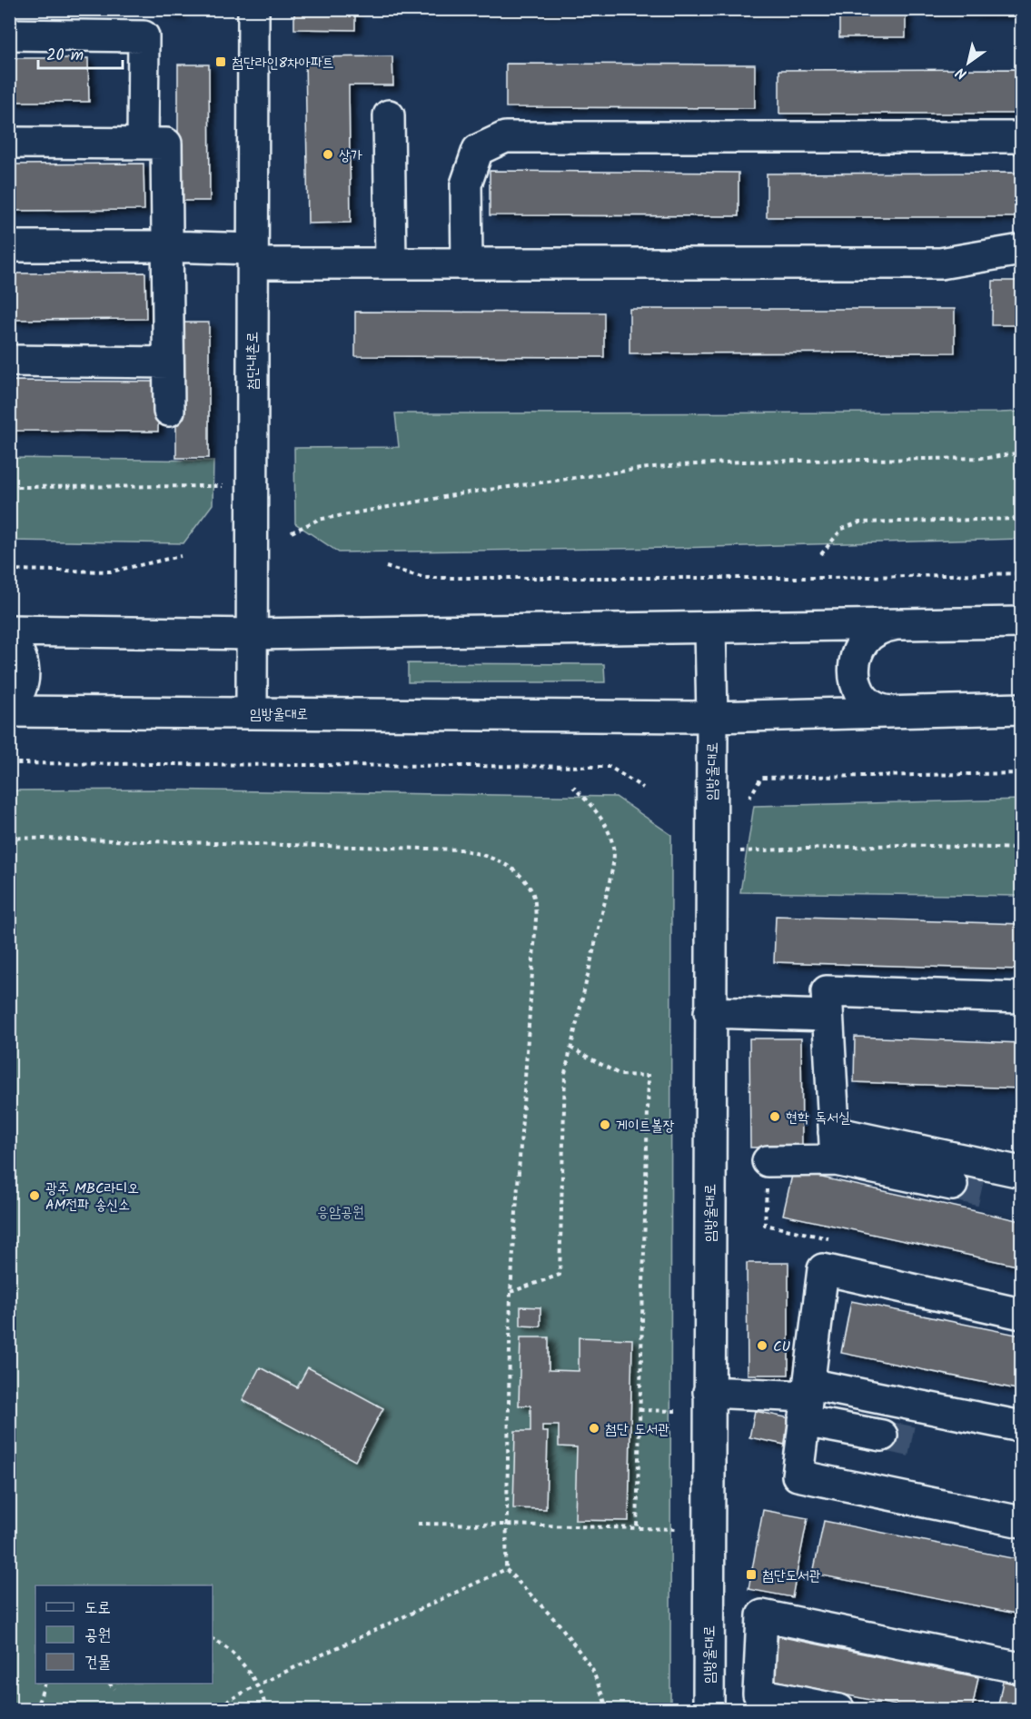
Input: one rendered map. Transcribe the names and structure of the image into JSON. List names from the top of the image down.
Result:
{
  "streets": {
    "main road": ["첨단내촌로", "임방울대로"]
  },
  "crossings": [
    ["첨단내촌로", "임방울대로"]
  ],
  "parks": ["응암공원"],
  "places": {
    "transit": ["첨단라인8차아파트", "첨단도서관"],
    "other": [
      "상가",
      "현학 독서실",
      "게이트볼장",
      "광주 MBC라디오 AM전파 송신소",
      "CU",
      "첨단 도서관"
    ]
  },
  "legend": ["도로", "공원", "건물"],
  "scale_bar": "20 m",
  "north": "bottom left"
}
